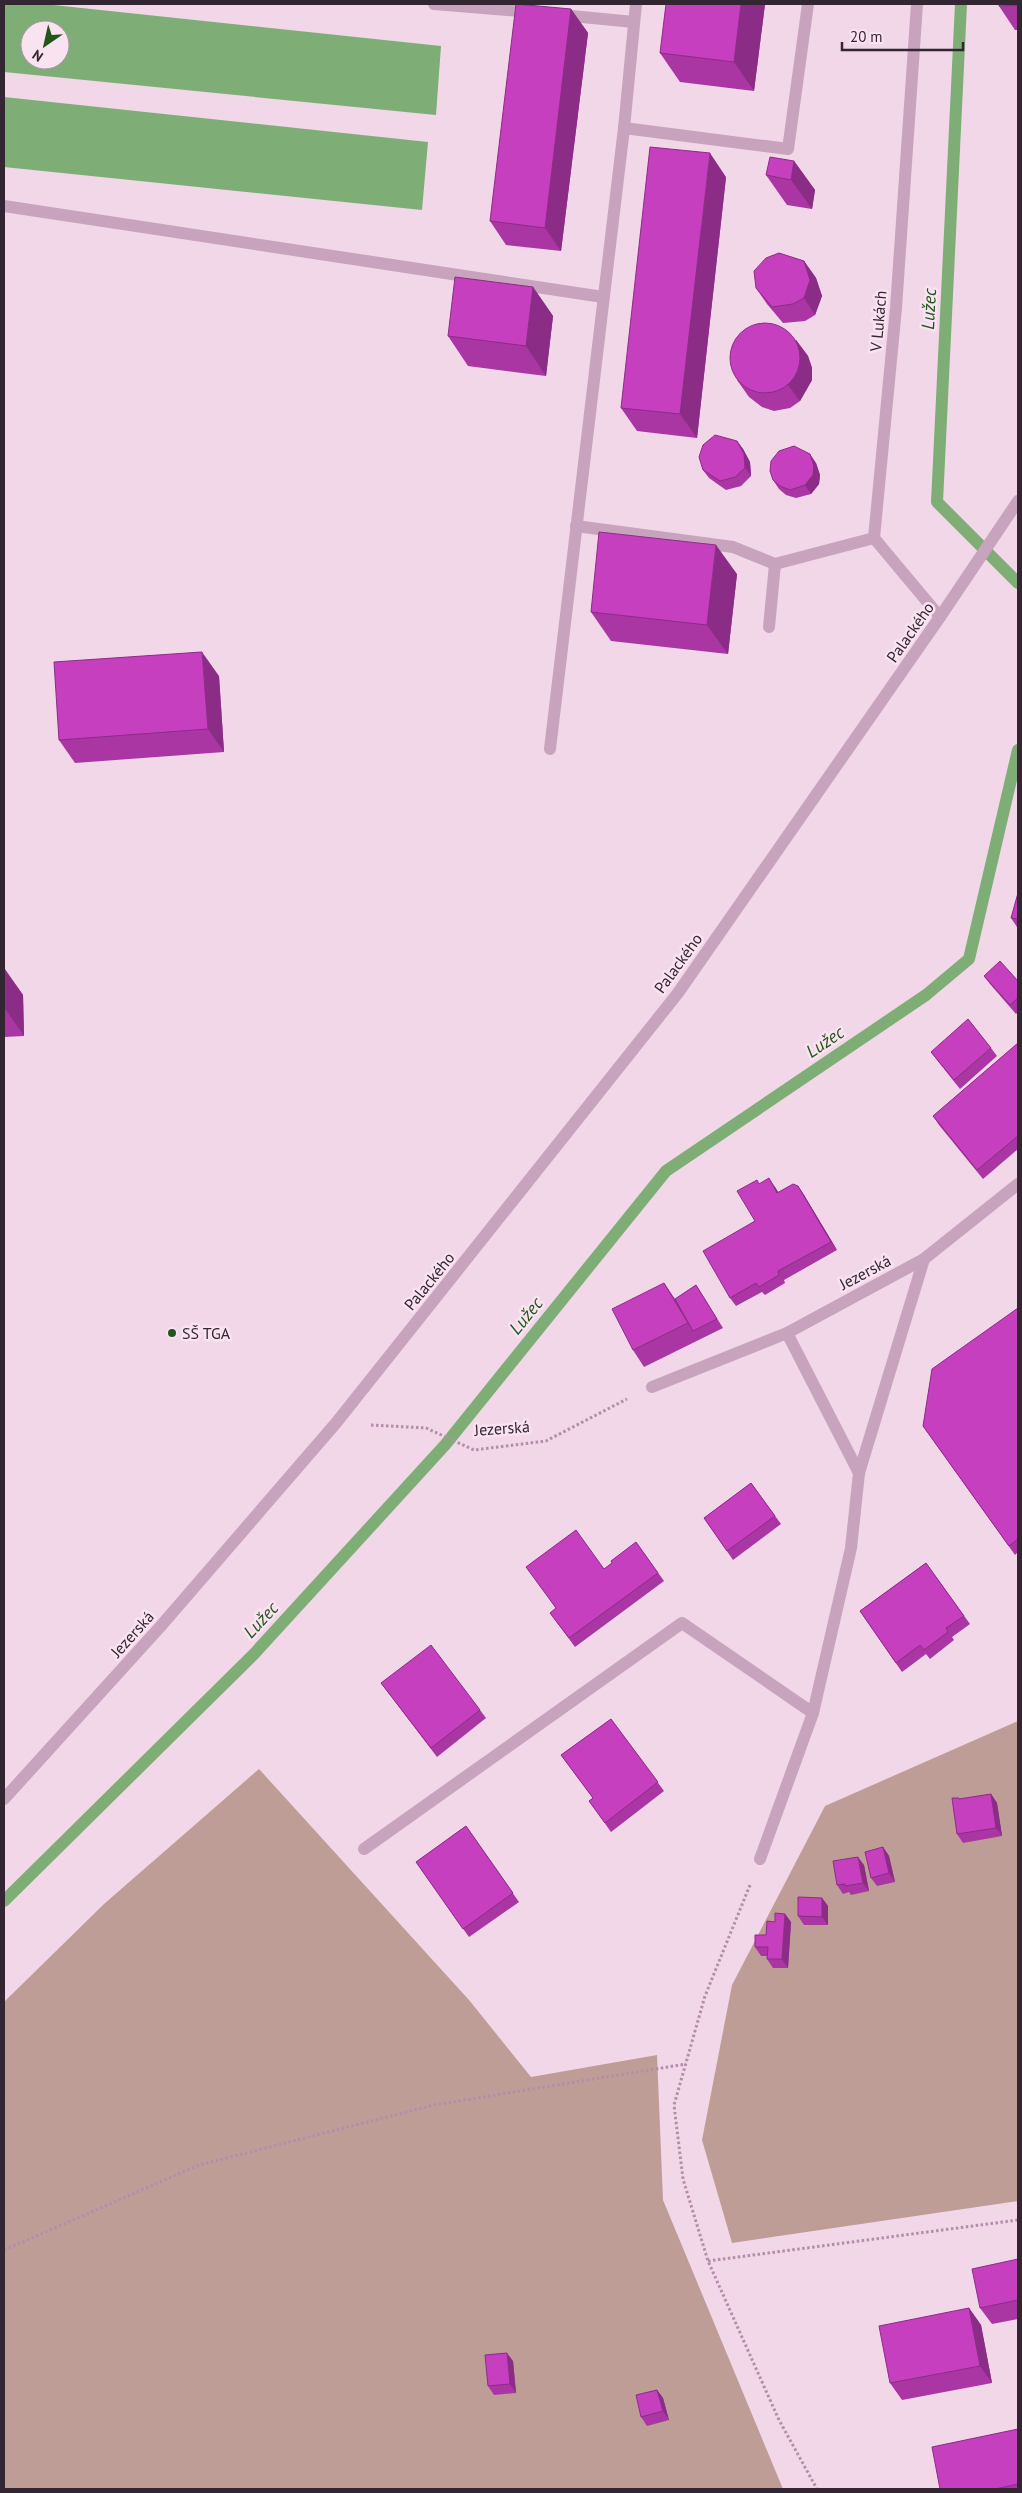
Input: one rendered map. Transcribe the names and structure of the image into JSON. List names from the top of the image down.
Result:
{
  "streets": {
    "street": ["V Lukách", "Palackého", "Jezerská"]
  },
  "crossings": [
    ["Palackého", "Jezerská"]
  ],
  "water": ["Lužec"],
  "places": ["SŠ TGA"],
  "scale_bar": "20 m",
  "north": "bottom left"
}
